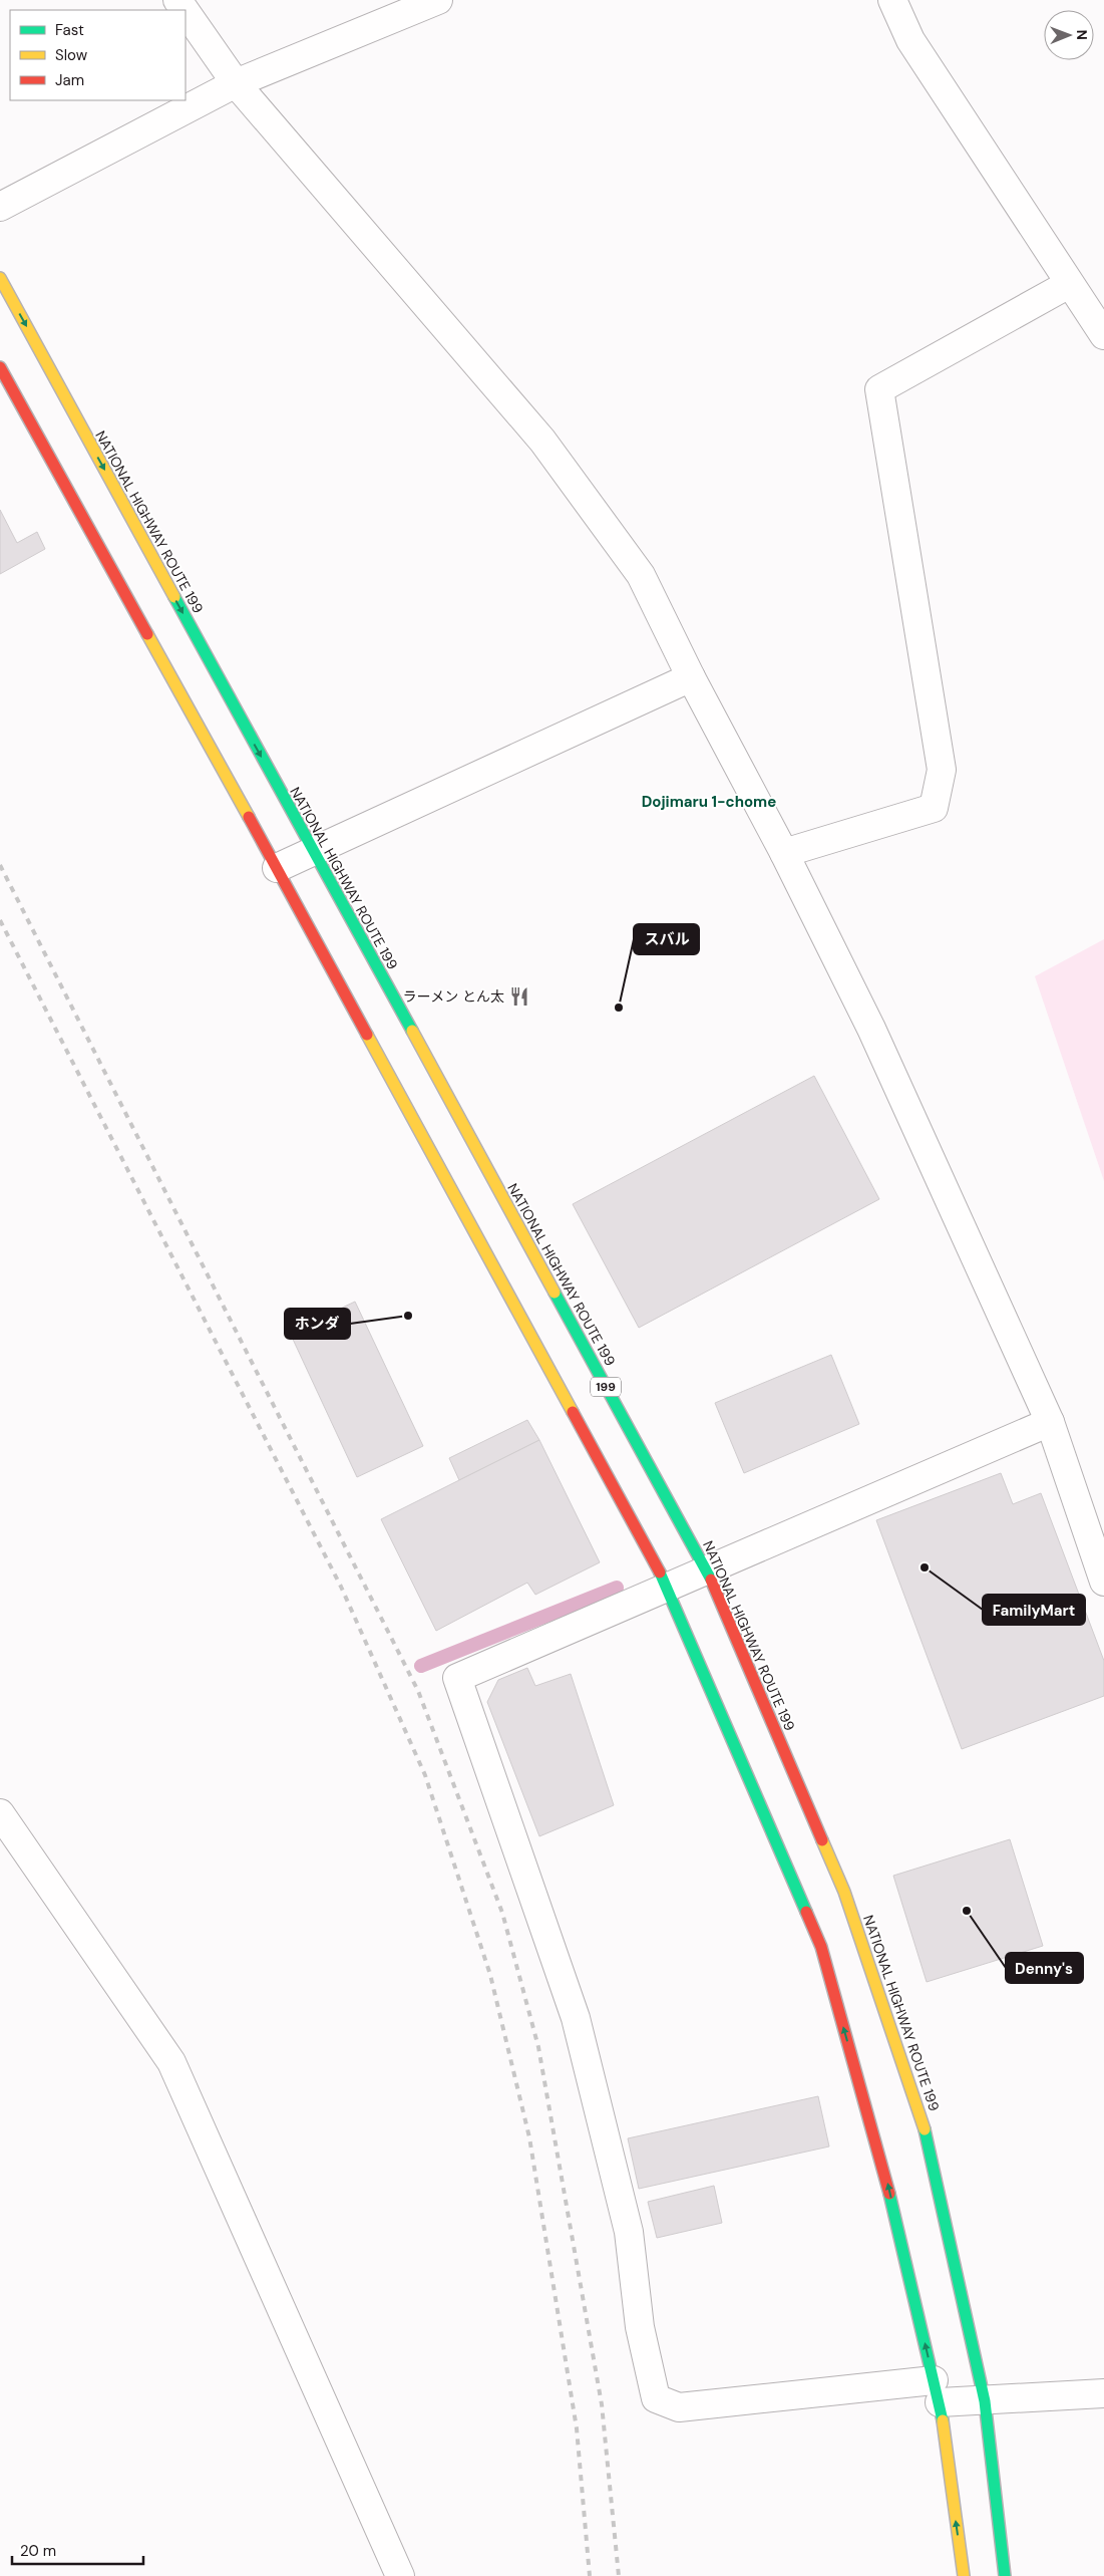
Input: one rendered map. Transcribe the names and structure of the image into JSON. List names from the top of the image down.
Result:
{
  "streets": {
    "highway": ["NATIONAL HIGHWAY ROUTE 199", "199"]
  },
  "districts": ["Dojimaru 1-chome"],
  "places": {
    "restaurant": ["ラーメン とん太"],
    "other": [
      "スバル",
      "ホンダ",
      "FamilyMart",
      "Denny's"
    ]
  },
  "legend": ["Fast", "Slow", "Jam"],
  "scale_bar": "20 m",
  "north": "right"
}
